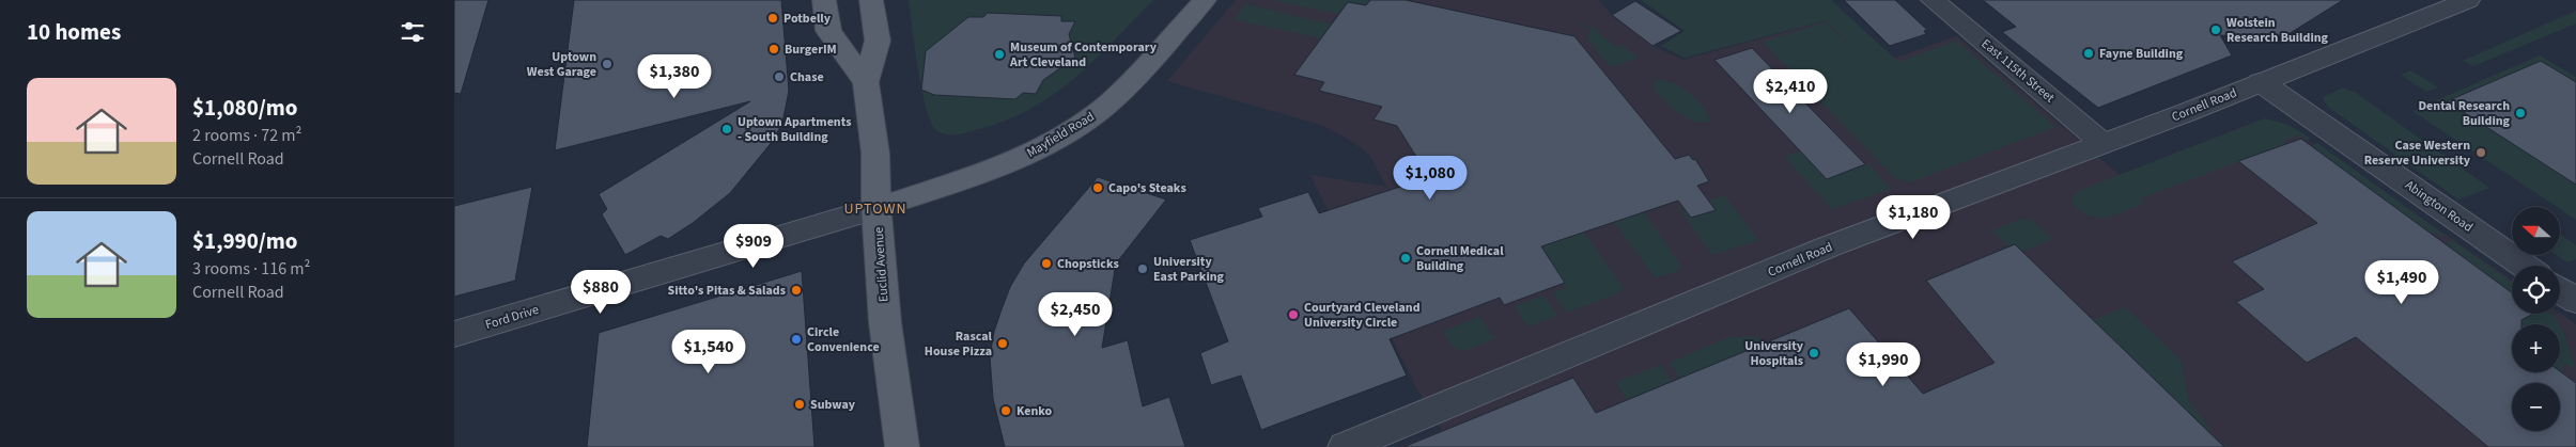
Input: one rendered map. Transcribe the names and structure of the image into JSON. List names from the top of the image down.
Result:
{
  "streets": {
    "main road": ["Mayfield Road", "Euclid Avenue"],
    "street": [
      "East 115th Street",
      "Cornell Road",
      "Abington Road",
      "Ford Drive"
    ]
  },
  "crossings": [
    ["East 115th Street", "Cornell Road"],
    ["Cornell Road", "Abington Road"],
    ["Mayfield Road", "Euclid Avenue"],
    ["Mayfield Road", "Ford Drive"],
    ["Euclid Avenue", "Ford Drive"]
  ],
  "districts": ["UPTOWN"],
  "places": [
    "Potbelly",
    "Wolstein Research Building",
    "BurgerIM",
    "Fayne Building",
    "Museum of Contemporary Art Cleveland",
    "Uptown West Garage",
    "Chase",
    "Dental Research Building",
    "Uptown Apartments - South Building",
    "Case Western Reserve University",
    "Capo's Steaks",
    "Cornell Medical Building",
    "Chopsticks",
    "University East Parking",
    "Sitto's Pitas & Salads",
    "Courtyard Cleveland University Circle",
    "Circle Convenience",
    "Rascal House Pizza",
    "University Hospitals",
    "Subway",
    "Kenko"
  ],
  "north": "left",
  "page": {
    "heading": "10 homes",
    "price": [
      "$1,380",
      "$2,410",
      "$1,080",
      "$1,180",
      "$909",
      "$1,490",
      "$880",
      "$2,450",
      "$1,540",
      "$1,990"
    ],
    "list": [
      {
        "name": "$1,080/mo",
        "note": "2 rooms · 72 m² · Cornell Road"
      },
      {
        "name": "$1,990/mo",
        "note": "3 rooms · 116 m² · Cornell Road"
      }
    ],
    "map_buttons": ["+", "−"]
  }
}
